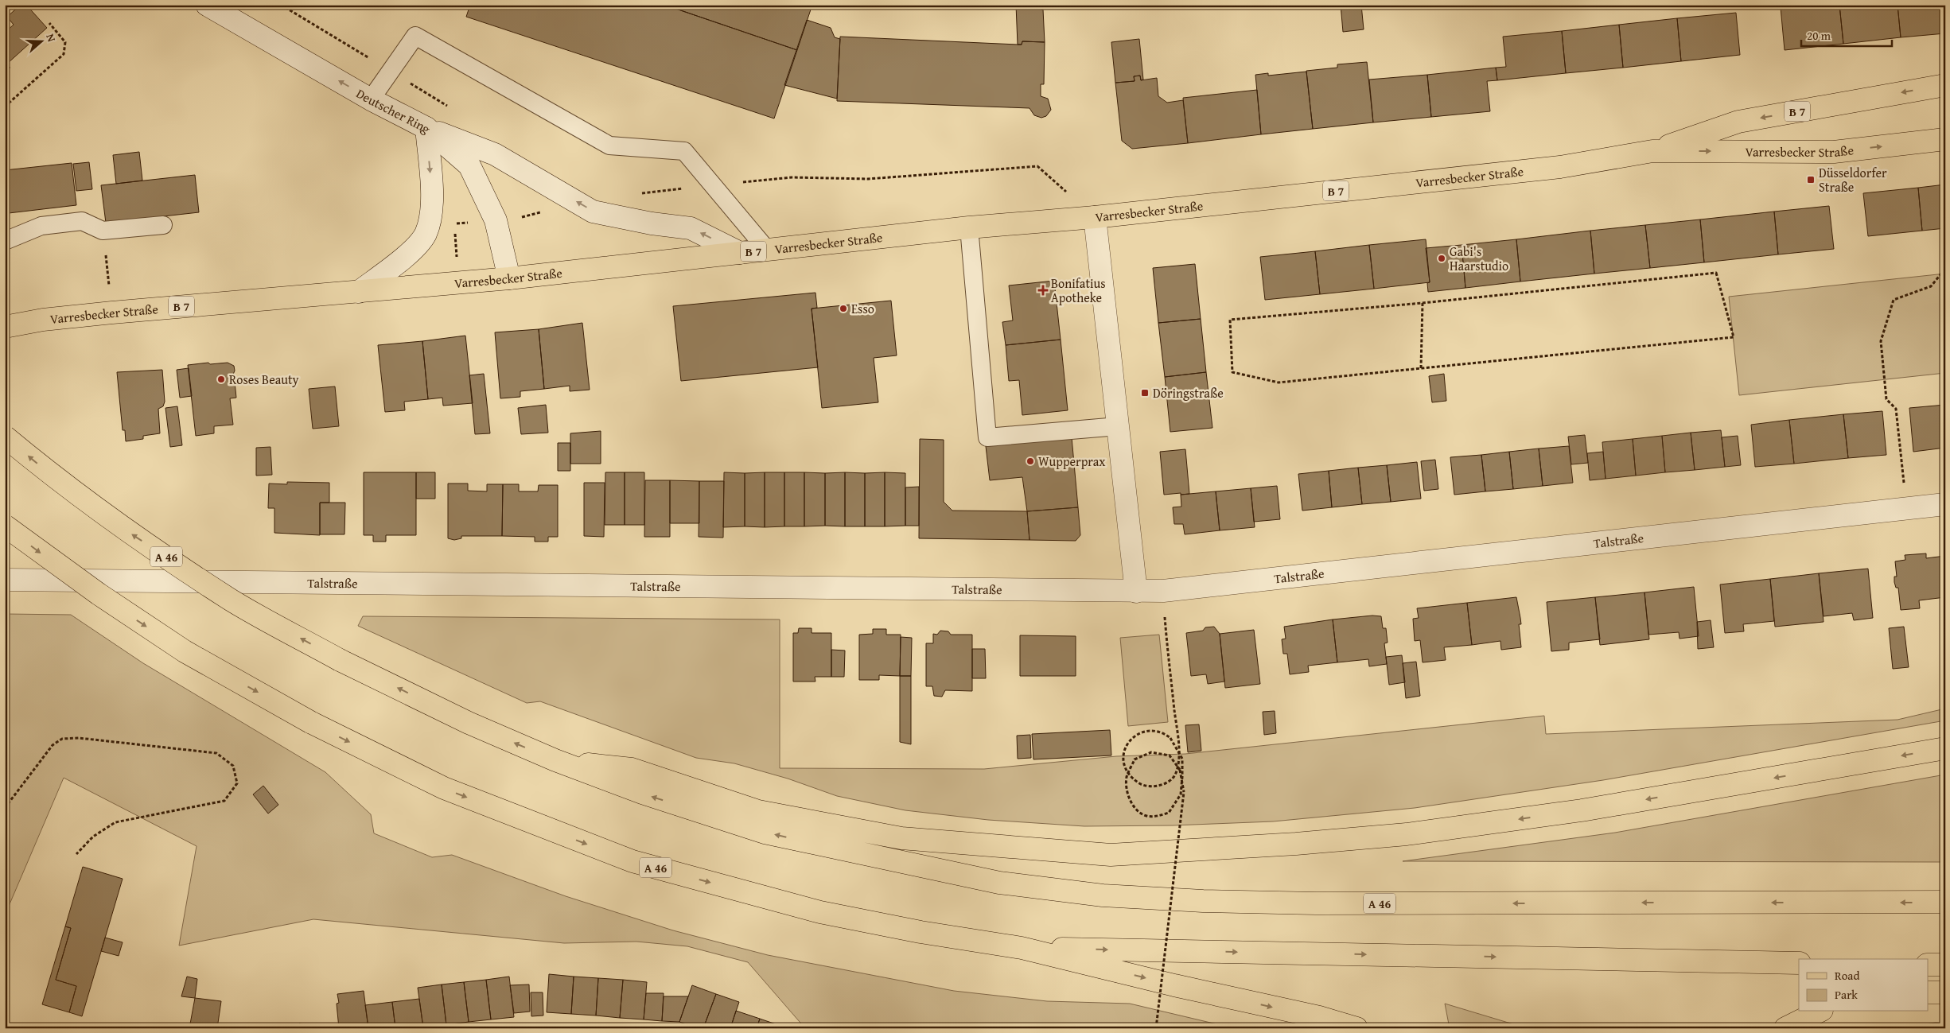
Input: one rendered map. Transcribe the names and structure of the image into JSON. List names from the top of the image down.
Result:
{
  "streets": {
    "main road": ["B 7", "Varresbecker Straße", "A 46"],
    "street": ["Deutscher Ring", "Talstraße"]
  },
  "crossings": [
    ["Deutscher Ring", "Varresbecker Straße"]
  ],
  "one_way": ["Deutscher Ring"],
  "places": {
    "transit": ["Düsseldorfer Straße", "Döringstraße"],
    "other": [
      "Gabi's Haarstudio",
      "Esso",
      "Roses Beauty",
      "Wupperprax"
    ],
    "health": ["Bonifatius Apotheke"]
  },
  "legend": ["Road", "Park"],
  "scale_bar": "20 m",
  "north": "right"
}
